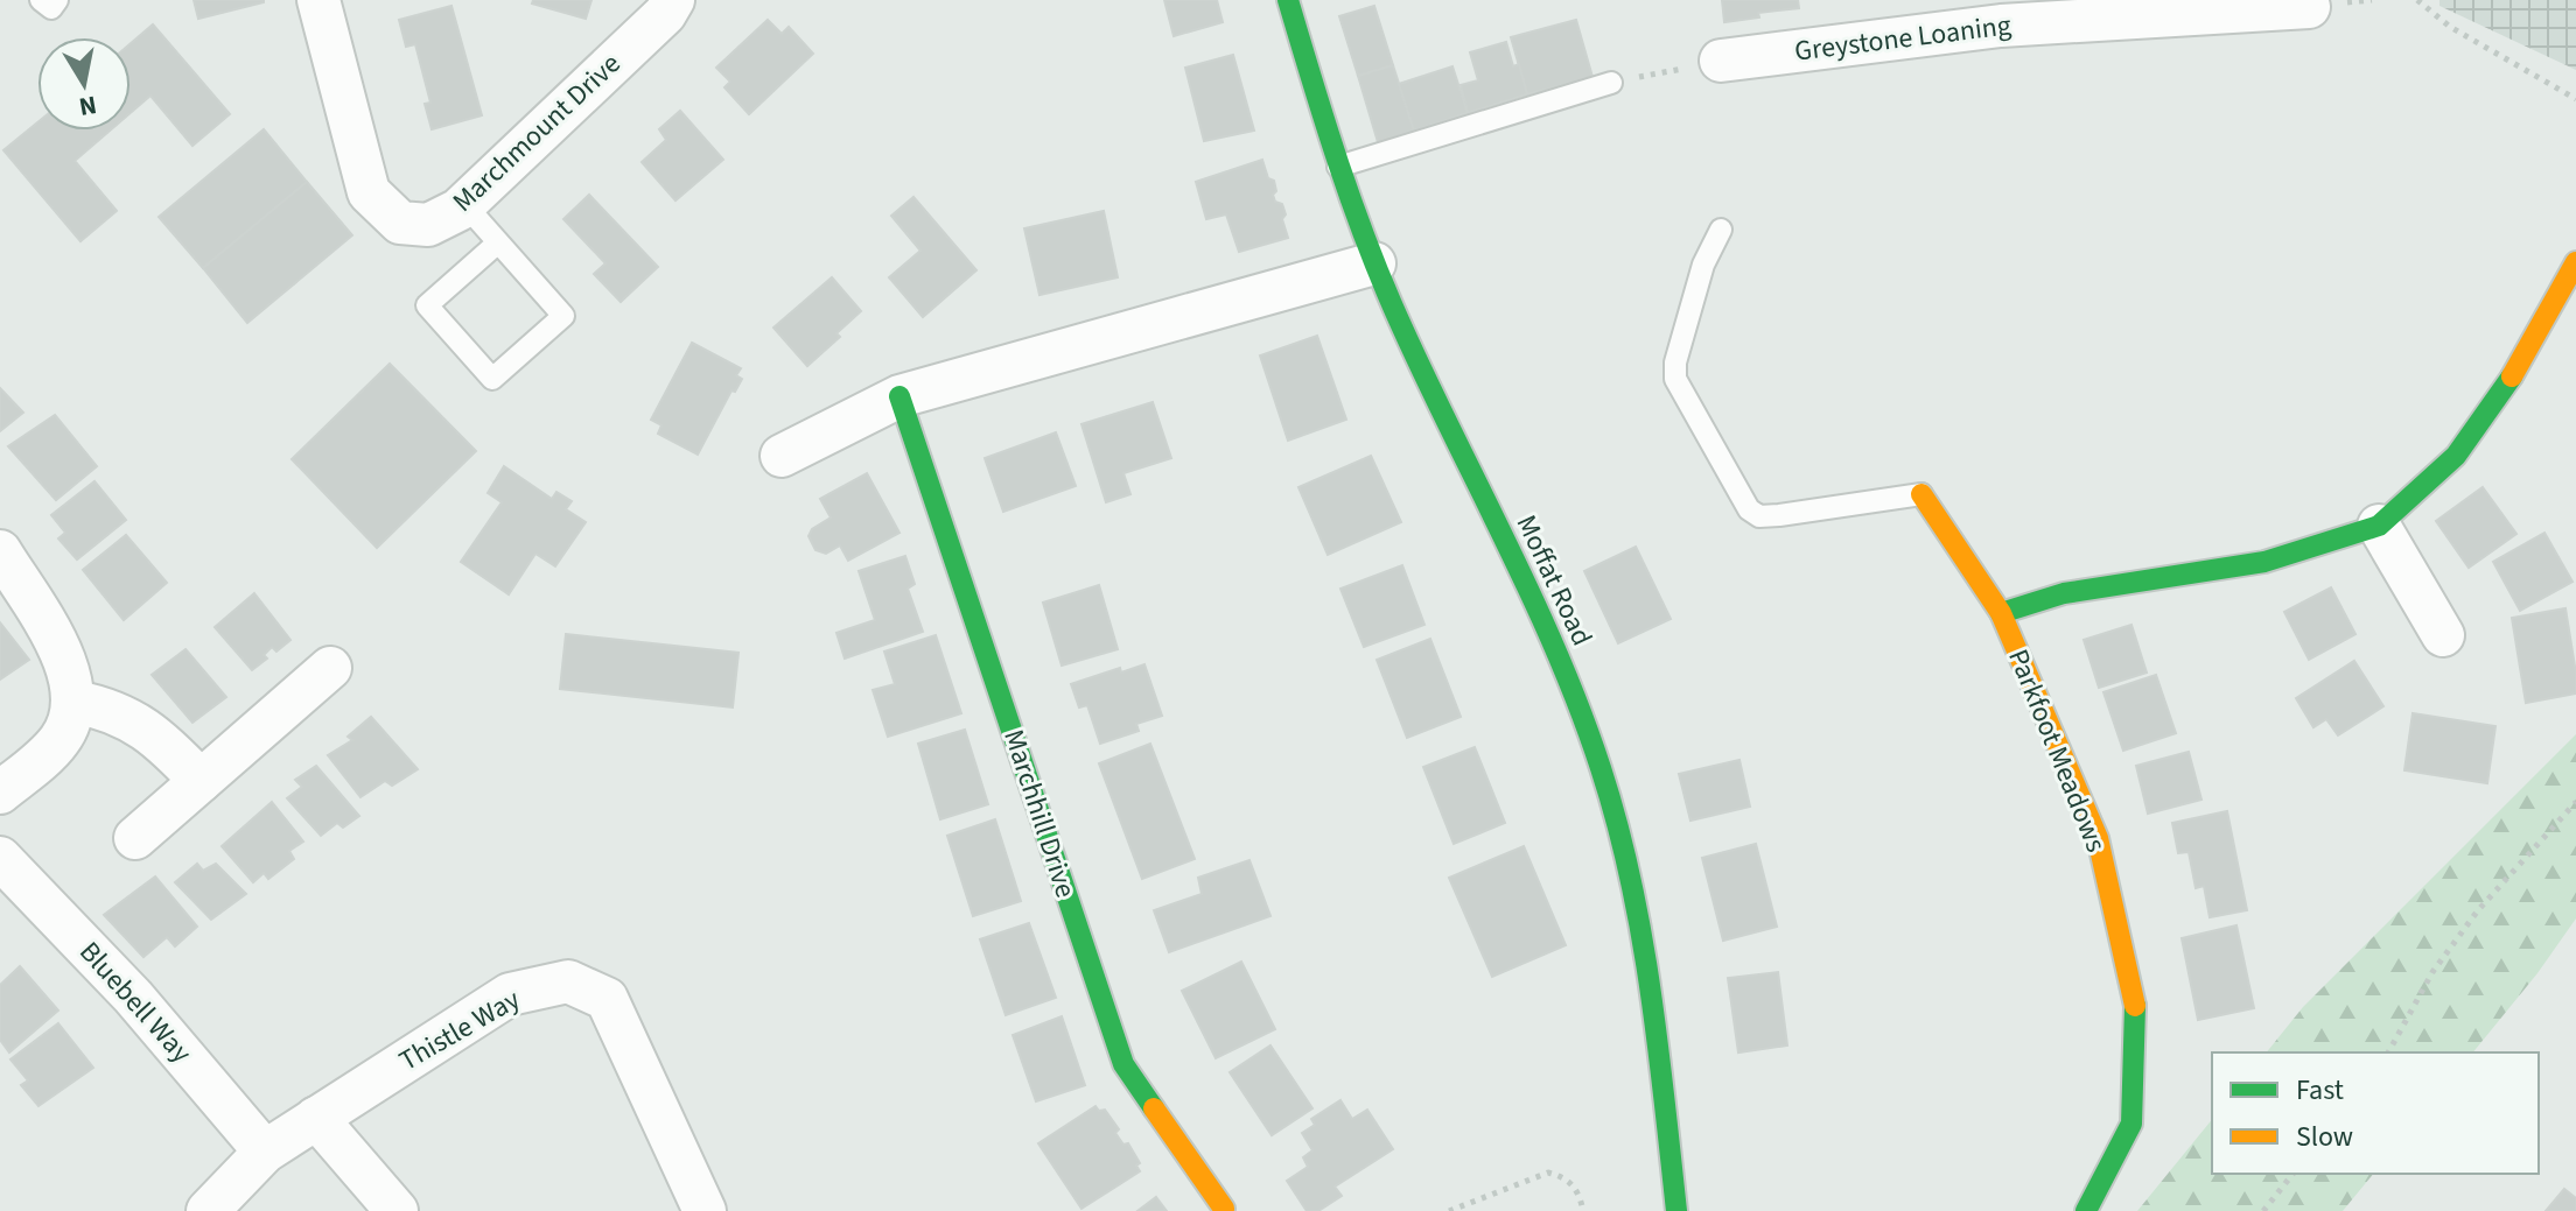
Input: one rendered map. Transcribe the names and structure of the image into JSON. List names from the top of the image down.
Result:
{
  "streets": {
    "street": [
      "Greystone Loaning",
      "Marchmount Drive",
      "Moffat Road",
      "Parkfoot Meadows",
      "Marchhill Drive",
      "Bluebell Way",
      "Thistle Way"
    ]
  },
  "crossings": [
    ["Bluebell Way", "Thistle Way"]
  ],
  "legend": ["Fast", "Slow"],
  "north": "bottom"
}
